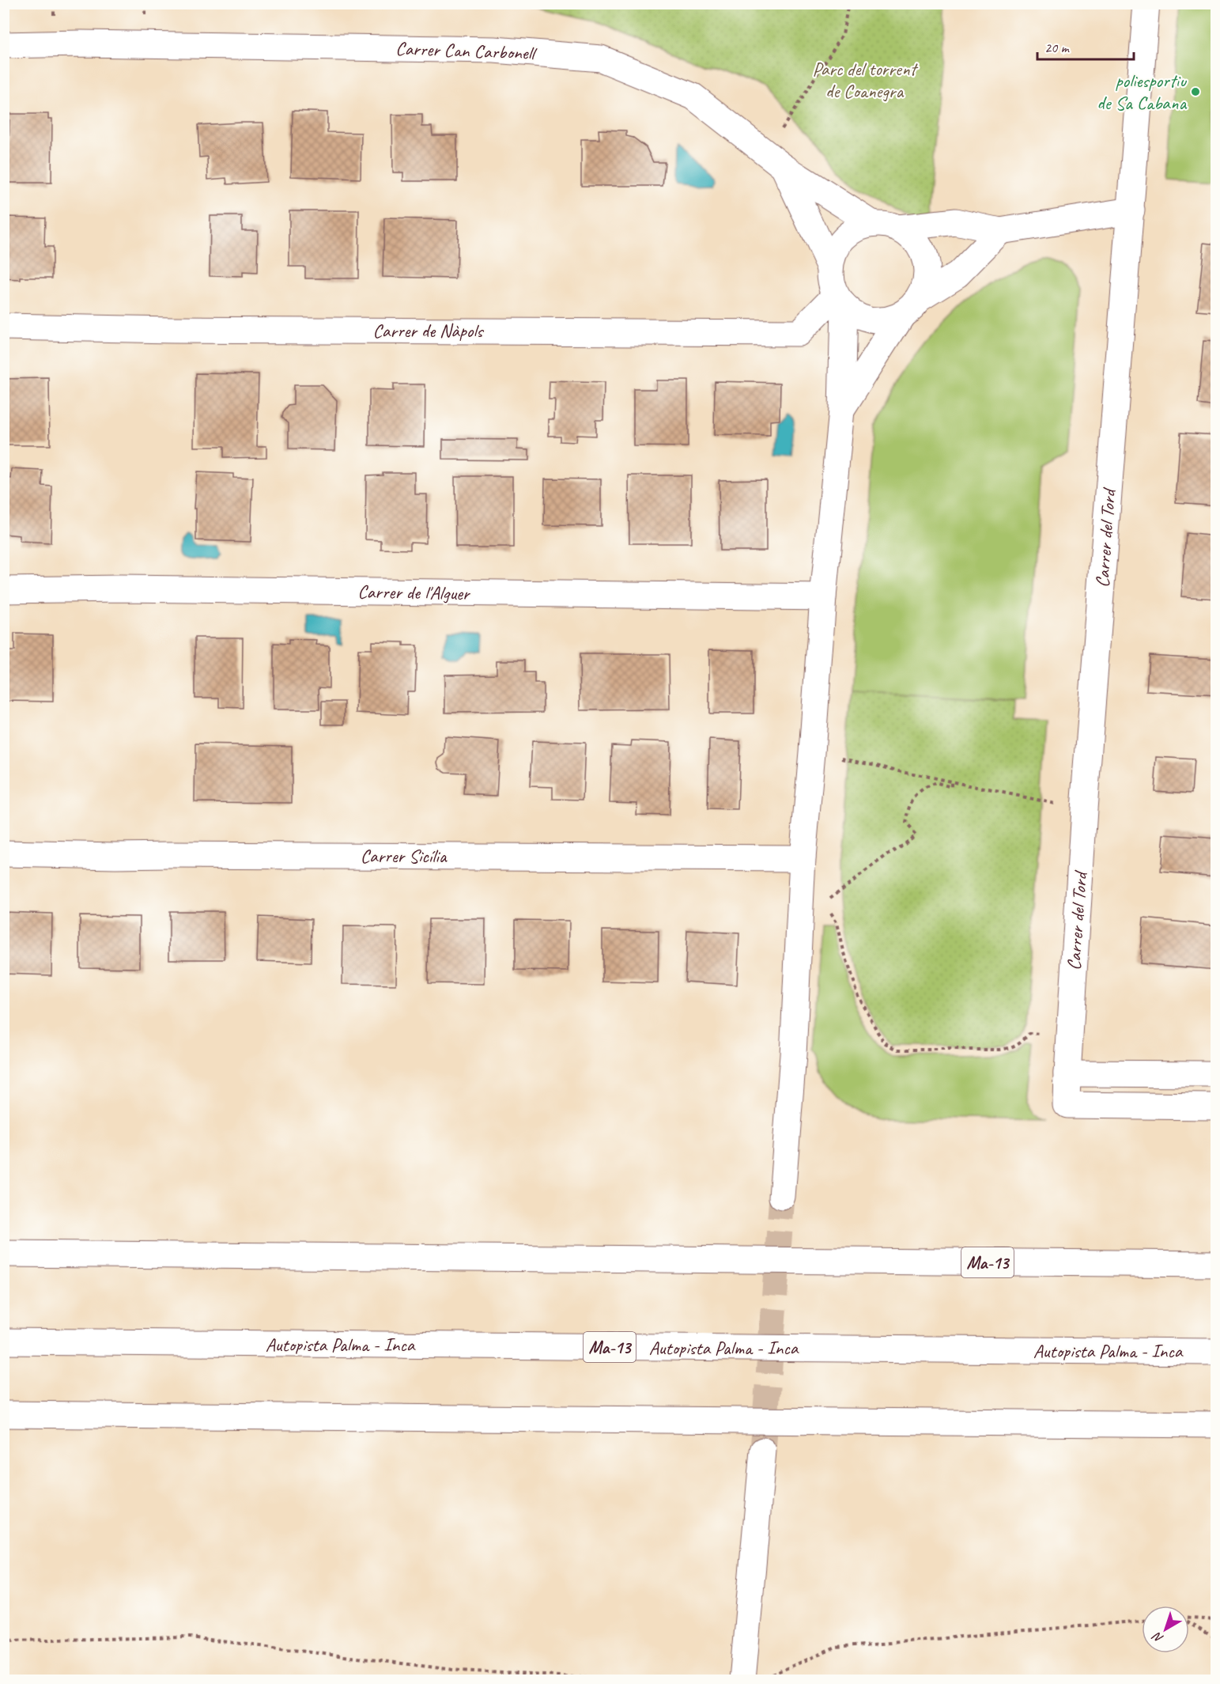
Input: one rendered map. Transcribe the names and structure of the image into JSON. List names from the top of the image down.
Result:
{
  "streets": {
    "main road": [
      "Carrer Can Carbonell",
      "Carrer de Nàpols",
      "Carrer del Tord",
      "Carrer de l'Alguer",
      "Carrer Sicília",
      "Ma-13",
      "Autopista Palma - Inca"
    ]
  },
  "crossings": [
    ["Carrer Can Carbonell", "Carrer de Nàpols"]
  ],
  "parks": ["Parc del torrent de Coanegra"],
  "places": ["poliesportiu de Sa Cabana"],
  "scale_bar": "20 m",
  "north": "bottom left"
}
